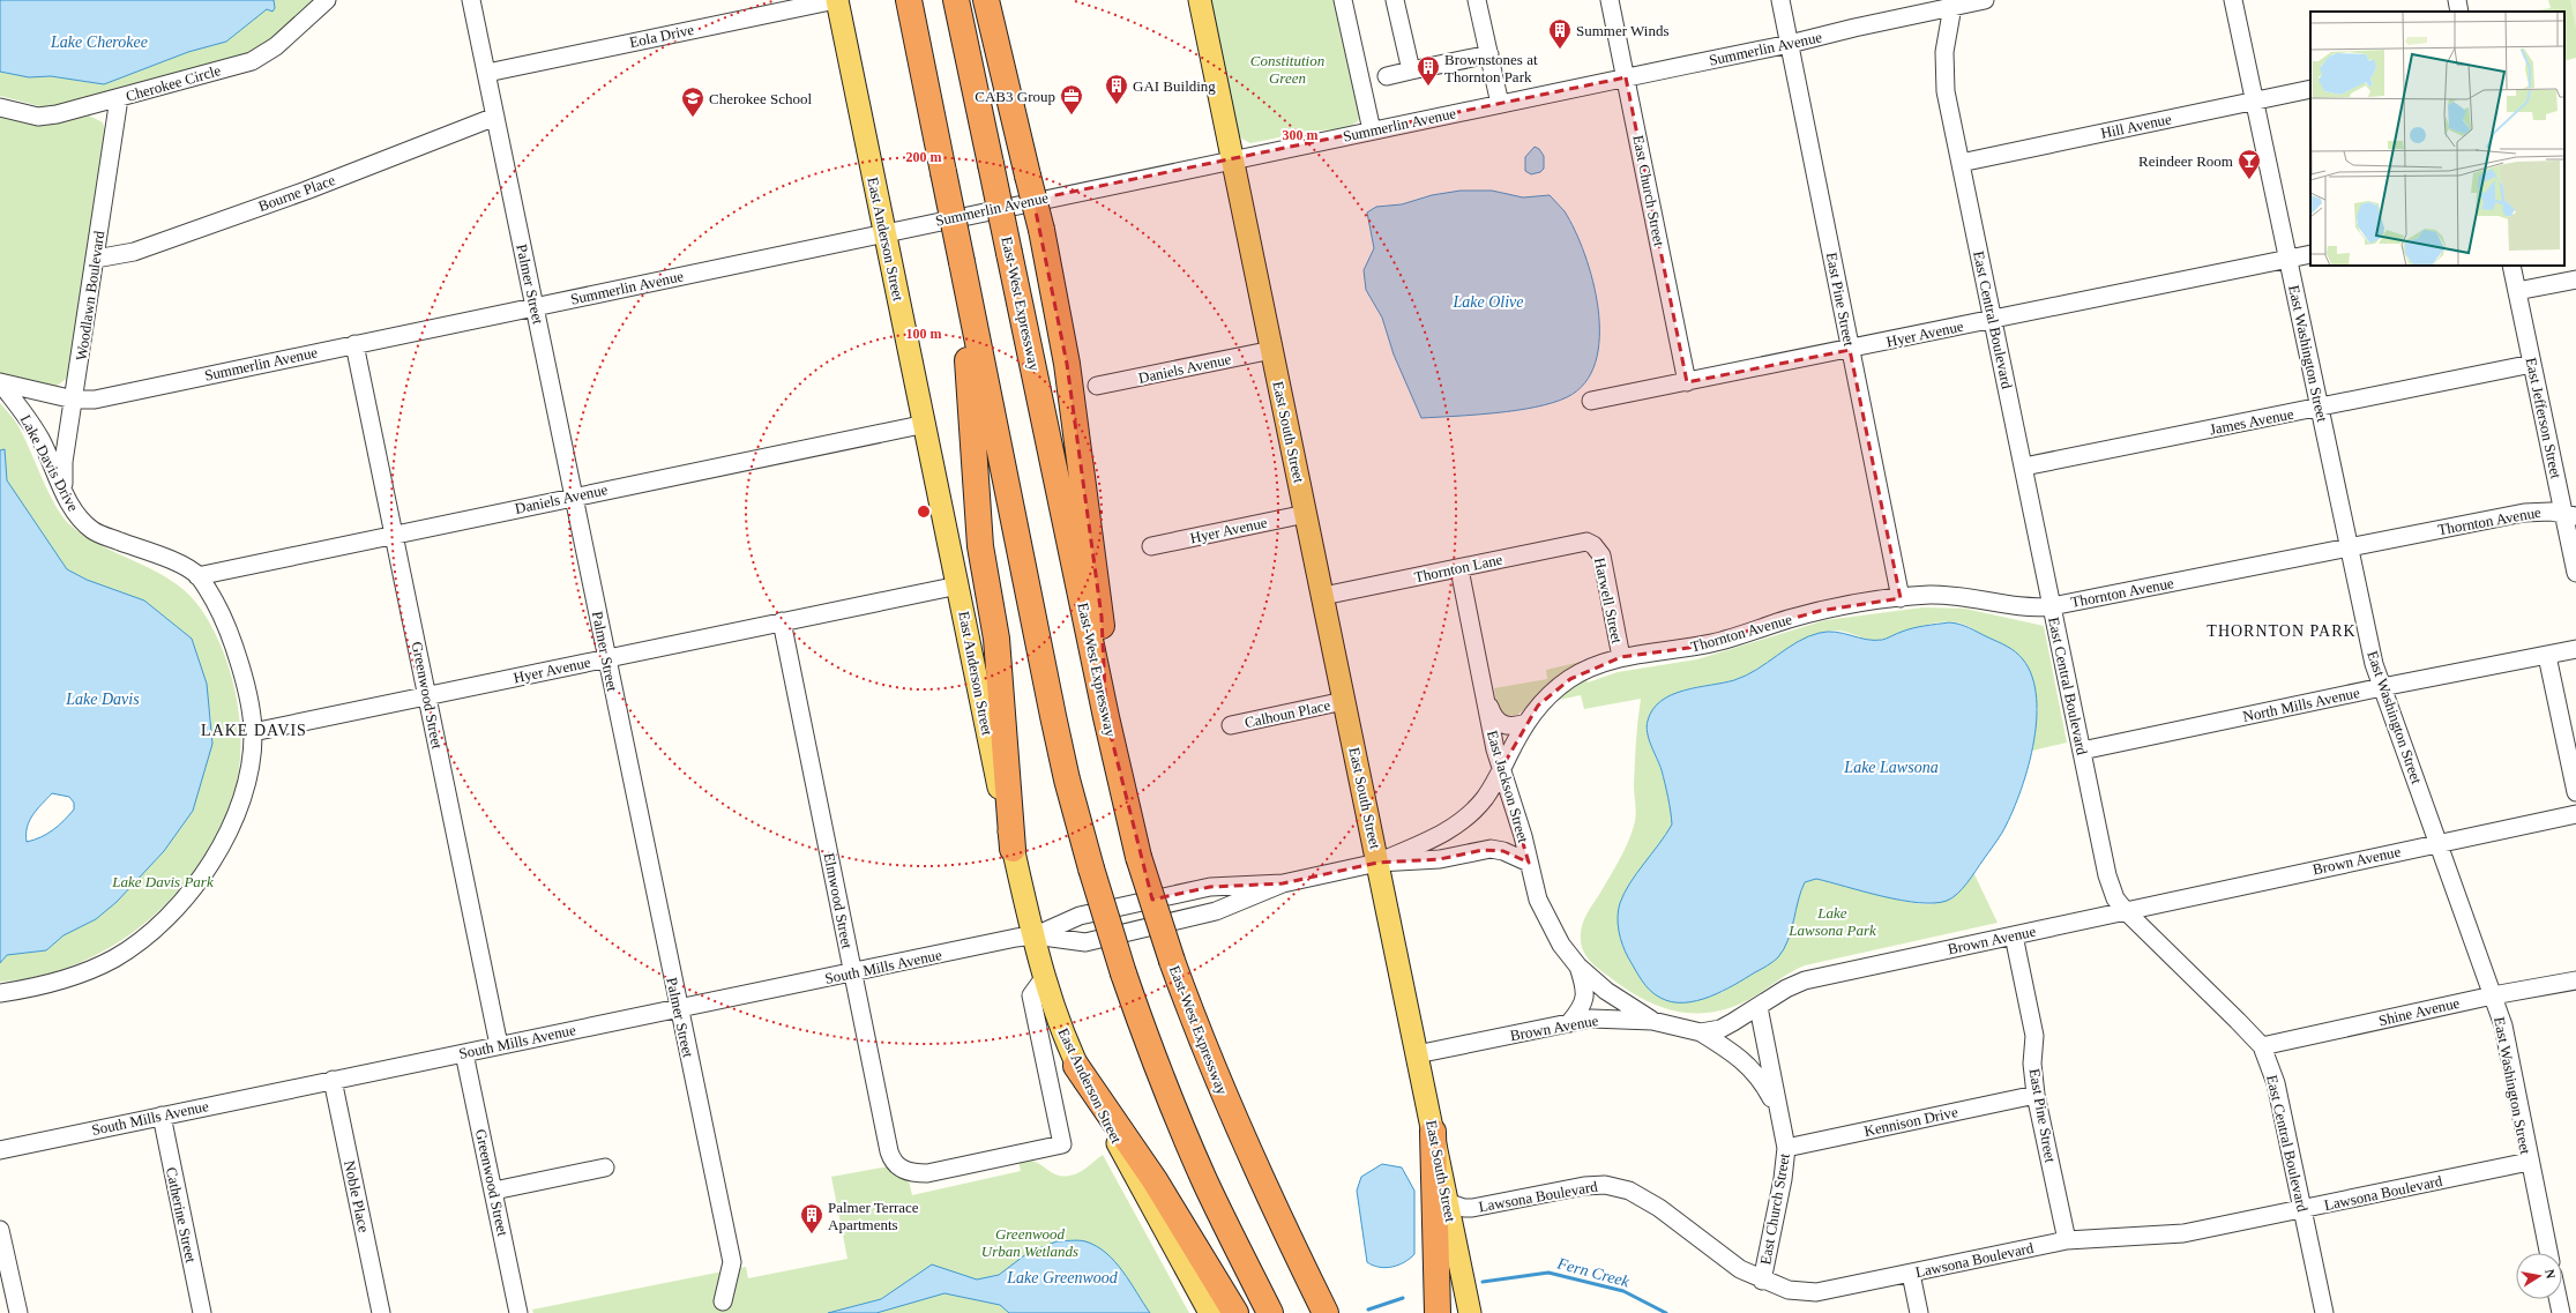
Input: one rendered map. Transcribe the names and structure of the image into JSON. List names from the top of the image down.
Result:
{
  "streets": {
    "highway": ["East-West Expressway"],
    "main road": ["East Anderson Street", "East South Street"],
    "street": [
      "Eola Drive",
      "Summerlin Avenue",
      "Cherokee Circle",
      "Hill Avenue",
      "East Church Street",
      "Bourne Place",
      "Palmer Street",
      "Woodlawn Boulevard",
      "East Pine Street",
      "East Central Boulevard",
      "Hyer Avenue",
      "East Washington Street",
      "Daniels Avenue",
      "East Jefferson Street",
      "James Avenue",
      "Lake Davis Drive",
      "Thornton Avenue",
      "Thornton Lane",
      "Harwell Street",
      "Greenwood Street",
      "North Mills Avenue",
      "Calhoun Place",
      "East Jackson Street",
      "Brown Avenue",
      "Elmwood Street",
      "South Mills Avenue",
      "Shine Avenue",
      "Kennison Drive",
      "Lawsona Boulevard",
      "Noble Place",
      "Catherine Street"
    ]
  },
  "crossings": [
    ["Eola Drive", "East Anderson Street"],
    ["Eola Drive", "Palmer Street"],
    ["Summerlin Avenue", "East Church Street"],
    ["Summerlin Avenue", "East Anderson Street"],
    ["Summerlin Avenue", "Palmer Street"],
    ["Summerlin Avenue", "Woodlawn Boulevard"],
    ["Summerlin Avenue", "East Pine Street"],
    ["Summerlin Avenue", "East Central Boulevard"],
    ["Summerlin Avenue", "East South Street"],
    ["Summerlin Avenue", "Lake Davis Drive"],
    ["Summerlin Avenue", "Greenwood Street"],
    ["Cherokee Circle", "Woodlawn Boulevard"],
    ["Hill Avenue", "East Central Boulevard"],
    ["Hill Avenue", "East Washington Street"],
    ["East Church Street", "Hyer Avenue"],
    ["East Church Street", "Brown Avenue"],
    ["East Church Street", "Kennison Drive"],
    ["East Church Street", "Lawsona Boulevard"],
    ["Bourne Place", "Palmer Street"],
    ["Bourne Place", "Woodlawn Boulevard"],
    ["East Anderson Street", "Hyer Avenue"],
    ["East Anderson Street", "Daniels Avenue"],
    ["East Anderson Street", "Elmwood Street"],
    ["East Anderson Street", "South Mills Avenue"],
    ["Palmer Street", "Hyer Avenue"],
    ["Palmer Street", "Daniels Avenue"],
    ["Palmer Street", "South Mills Avenue"],
    ["Woodlawn Boulevard", "Lake Davis Drive"],
    ["East Pine Street", "Hyer Avenue"],
    ["East Pine Street", "Thornton Avenue"],
    ["East Pine Street", "Brown Avenue"],
    ["East Pine Street", "Kennison Drive"],
    ["East Pine Street", "Lawsona Boulevard"],
    ["East Central Boulevard", "Hyer Avenue"],
    ["East Central Boulevard", "James Avenue"],
    ["East Central Boulevard", "Thornton Avenue"],
    ["East Central Boulevard", "North Mills Avenue"],
    ["East Central Boulevard", "Brown Avenue"],
    ["East Central Boulevard", "Shine Avenue"],
    ["East Central Boulevard", "Lawsona Boulevard"],
    ["Hyer Avenue", "East Washington Street"],
    ["Hyer Avenue", "East South Street"],
    ["Hyer Avenue", "Lake Davis Drive"],
    ["Hyer Avenue", "Greenwood Street"],
    ["Hyer Avenue", "Elmwood Street"],
    ["East Washington Street", "James Avenue"],
    ["East Washington Street", "Thornton Avenue"],
    ["East Washington Street", "North Mills Avenue"],
    ["East Washington Street", "Brown Avenue"],
    ["East Washington Street", "Shine Avenue"],
    ["East Washington Street", "Lawsona Boulevard"],
    ["Daniels Avenue", "East South Street"],
    ["Daniels Avenue", "Lake Davis Drive"],
    ["Daniels Avenue", "Greenwood Street"],
    ["East Jefferson Street", "James Avenue"],
    ["East Jefferson Street", "Thornton Avenue"],
    ["East South Street", "Thornton Avenue"],
    ["East South Street", "Thornton Lane"],
    ["East South Street", "Calhoun Place"],
    ["East South Street", "Brown Avenue"],
    ["East South Street", "South Mills Avenue"],
    ["East South Street", "Lawsona Boulevard"],
    ["Thornton Avenue", "Harwell Street"],
    ["Thornton Avenue", "East Jackson Street"],
    ["Thornton Avenue", "South Mills Avenue"],
    ["Thornton Lane", "Harwell Street"],
    ["Thornton Lane", "East Jackson Street"],
    ["Greenwood Street", "South Mills Avenue"],
    ["East Jackson Street", "Brown Avenue"],
    ["East Jackson Street", "South Mills Avenue"],
    ["Elmwood Street", "South Mills Avenue"],
    ["South Mills Avenue", "Noble Place"],
    ["South Mills Avenue", "Catherine Street"]
  ],
  "districts": ["THORNTON PARK", "LAKE DAVIS"],
  "water": [
    "Lake Cherokee",
    "Lake Olive",
    "Lake Davis",
    "Lake Lawsona",
    "Fern Creek",
    "Lake Greenwood"
  ],
  "parks": [
    "Constitution Green",
    "Lake Davis Park",
    "Lake Lawsona Park",
    "Greenwood Urban Wetlands"
  ],
  "places": {
    "building": [
      "Summer Winds",
      "Brownstones at Thornton Park",
      "GAI Building",
      "Palmer Terrace Apartments"
    ],
    "office": ["CAB3 Group"],
    "school or university": ["Cherokee School"],
    "bar": ["Reindeer Room"]
  },
  "north": "right",
  "rings": ["300 m", "200 m", "100 m"]
}
